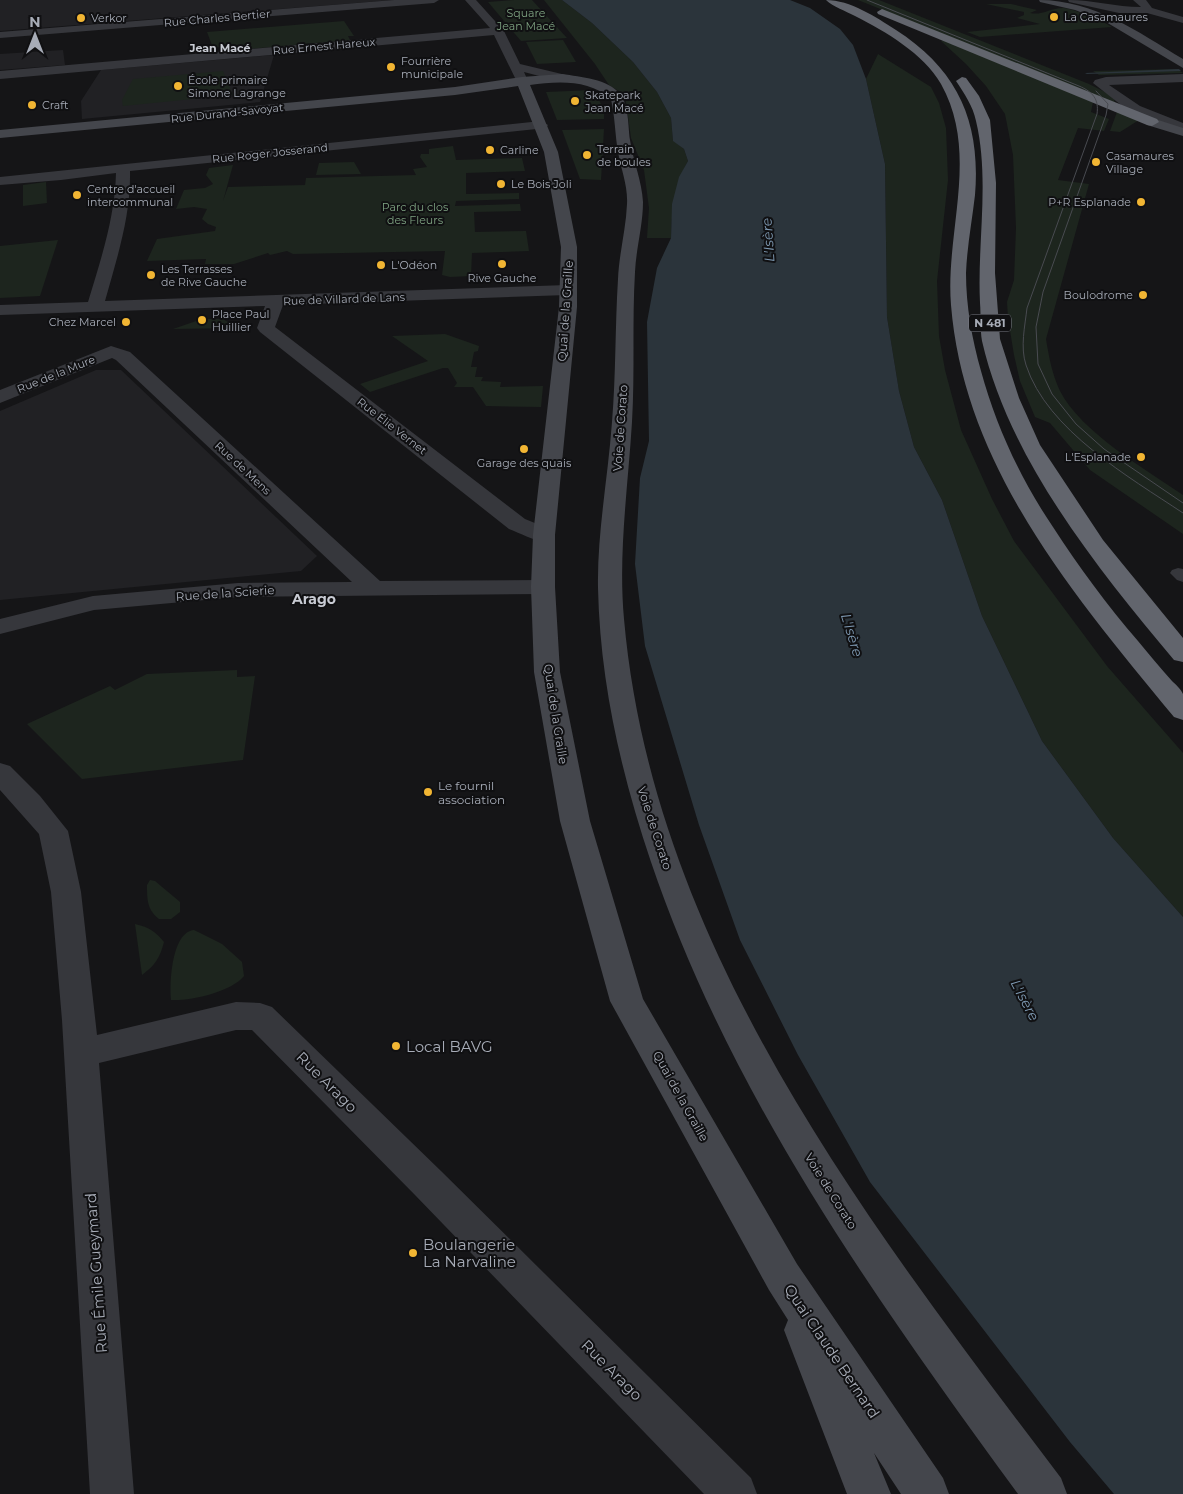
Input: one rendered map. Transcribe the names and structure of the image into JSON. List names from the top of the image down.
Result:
{
  "streets": {
    "highway": ["N 481"],
    "main road": [
      "Rue Durand-Savoyat",
      "Quai de la Graille",
      "Voie de Corato",
      "Quai Claude Bernard"
    ],
    "street": [
      "Rue Charles Bertier",
      "Rue Ernest Hareux",
      "Rue Roger Josserand",
      "Rue de Villard de Lans",
      "Rue de la Mure",
      "Rue Élie Vernet",
      "Rue de Mens",
      "Rue de la Scierie",
      "Rue Arago",
      "Rue Émile Gueymard"
    ]
  },
  "crossings": [
    ["Rue Durand-Savoyat", "Quai de la Graille"],
    ["Rue Durand-Savoyat", "Voie de Corato"],
    ["Rue Roger Josserand", "Quai de la Graille"],
    ["Rue de Villard de Lans", "Quai de la Graille"],
    ["Rue de Villard de Lans", "Rue Élie Vernet"],
    ["Quai de la Graille", "Rue Élie Vernet"],
    ["Quai de la Graille", "Voie de Corato"],
    ["Quai de la Graille", "Rue de la Scierie"],
    ["Quai de la Graille", "Quai Claude Bernard"],
    ["Rue de la Mure", "Rue de Mens"],
    ["Rue de Mens", "Rue de la Scierie"],
    ["Rue Arago", "Rue Émile Gueymard"]
  ],
  "districts": ["Jean Macé", "Arago"],
  "water": ["L'Isère"],
  "parks": ["Square Jean Macé", "Parc du clos des Fleurs"],
  "places": [
    "La Casamaures",
    "Verkor",
    "Fourrière municipale",
    "École primaire Simone Lagrange",
    "Skatepark Jean Macé",
    "Craft",
    "Carline",
    "Terrain de boules",
    "Casamaures Village",
    "Le Bois Joli",
    "Centre d'accueil intercommunal",
    "P+R Esplanade",
    "Rive Gauche",
    "L'Odéon",
    "Les Terrasses de Rive Gauche",
    "Boulodrome",
    "Place Paul Huillier",
    "Chez Marcel",
    "Garage des quais",
    "L'Esplanade",
    "Le fournil association",
    "Local BAVG",
    "Boulangerie La Narvaline"
  ],
  "north": "top"
}
